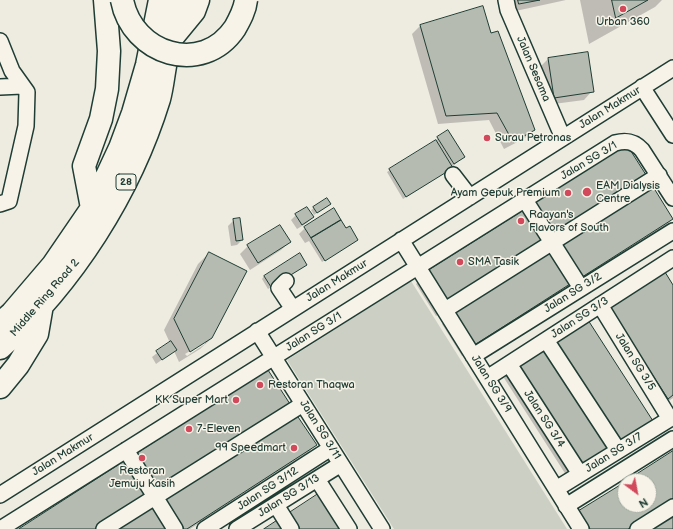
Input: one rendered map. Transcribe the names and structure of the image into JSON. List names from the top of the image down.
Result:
{
  "streets": {
    "highway": ["28", "Middle Ring Road 2"],
    "street": [
      "Jalan Sesama",
      "Jalan Makmur",
      "Jalan SG 3/1",
      "Jalan SG 3/2",
      "Jalan SG 3/3",
      "Jalan SG 3/5",
      "Jalan SG 3/9",
      "Jalan SG 3/4",
      "Jalan SG 3/11",
      "Jalan SG 3/7",
      "Jalan SG 3/12",
      "Jalan SG 3/13"
    ]
  },
  "crossings": [
    ["Jalan Sesama", "Jalan Makmur"],
    ["Jalan Makmur", "Jalan SG 3/9"],
    ["Jalan Makmur", "Jalan SG 3/11"],
    ["Jalan SG 3/1", "Jalan SG 3/9"],
    ["Jalan SG 3/1", "Jalan SG 3/11"],
    ["Jalan SG 3/2", "Jalan SG 3/9"],
    ["Jalan SG 3/3", "Jalan SG 3/5"],
    ["Jalan SG 3/3", "Jalan SG 3/9"],
    ["Jalan SG 3/3", "Jalan SG 3/4"],
    ["Jalan SG 3/5", "Jalan SG 3/7"],
    ["Jalan SG 3/9", "Jalan SG 3/7"],
    ["Jalan SG 3/4", "Jalan SG 3/7"],
    ["Jalan SG 3/11", "Jalan SG 3/12"],
    ["Jalan SG 3/11", "Jalan SG 3/13"]
  ],
  "places": [
    "Urban 360",
    "Surau Petronas",
    "EAM Dialysis Centre",
    "Ayam Gepuk Premium",
    "Raayan's Flavors of South",
    "SMA Tasik",
    "Restoran Thaqwa",
    "KK Super Mart",
    "7-Eleven",
    "99 Speedmart",
    "Restoran Jemuju Kasih"
  ],
  "north": "bottom right"
}
